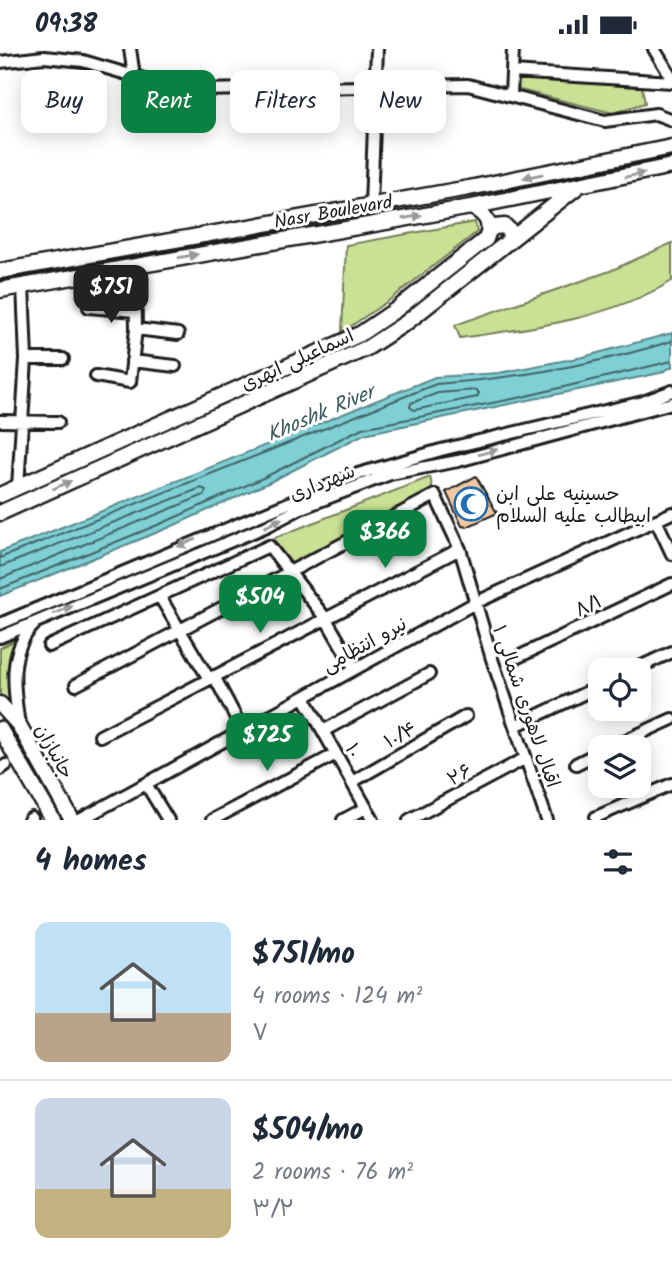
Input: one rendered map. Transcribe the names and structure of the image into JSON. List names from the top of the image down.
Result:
{
  "streets": {
    "main road": ["Nasr Boulevard", "اسماعیلی ابهری", "جانبازان"],
    "street": [
      "شهرداری",
      "۸/۱",
      "نیرو انتظامی",
      "اقبال لاهوری شمالی ۱",
      "۱۰/۴",
      "۱۰",
      "۲۶"
    ]
  },
  "crossings": [
    ["Nasr Boulevard", "اسماعیلی ابهری"],
    ["نیرو انتظامی", "اقبال لاهوری شمالی ۱"],
    ["نیرو انتظامی", "۱۰"],
    ["اقبال لاهوری شمالی ۱", "۲۶"],
    ["۱۰/۴", "۱۰"]
  ],
  "water": ["Khoshk River"],
  "places": {
    "mosque": ["حسینیه علی ابن ابیطالب علیه السلام"]
  },
  "page": {
    "status": "09:38",
    "chip": [
      "Buy",
      "Rent",
      "Filters",
      "New"
    ],
    "price": [
      "$751",
      "$366",
      "$504",
      "$725"
    ],
    "heading": "4 homes",
    "list": [
      {
        "name": "$751/mo",
        "note": "4 rooms · 124 m² · ۷"
      },
      {
        "name": "$504/mo",
        "note": "2 rooms · 76 m² · ۳/۲"
      }
    ]
  }
}
